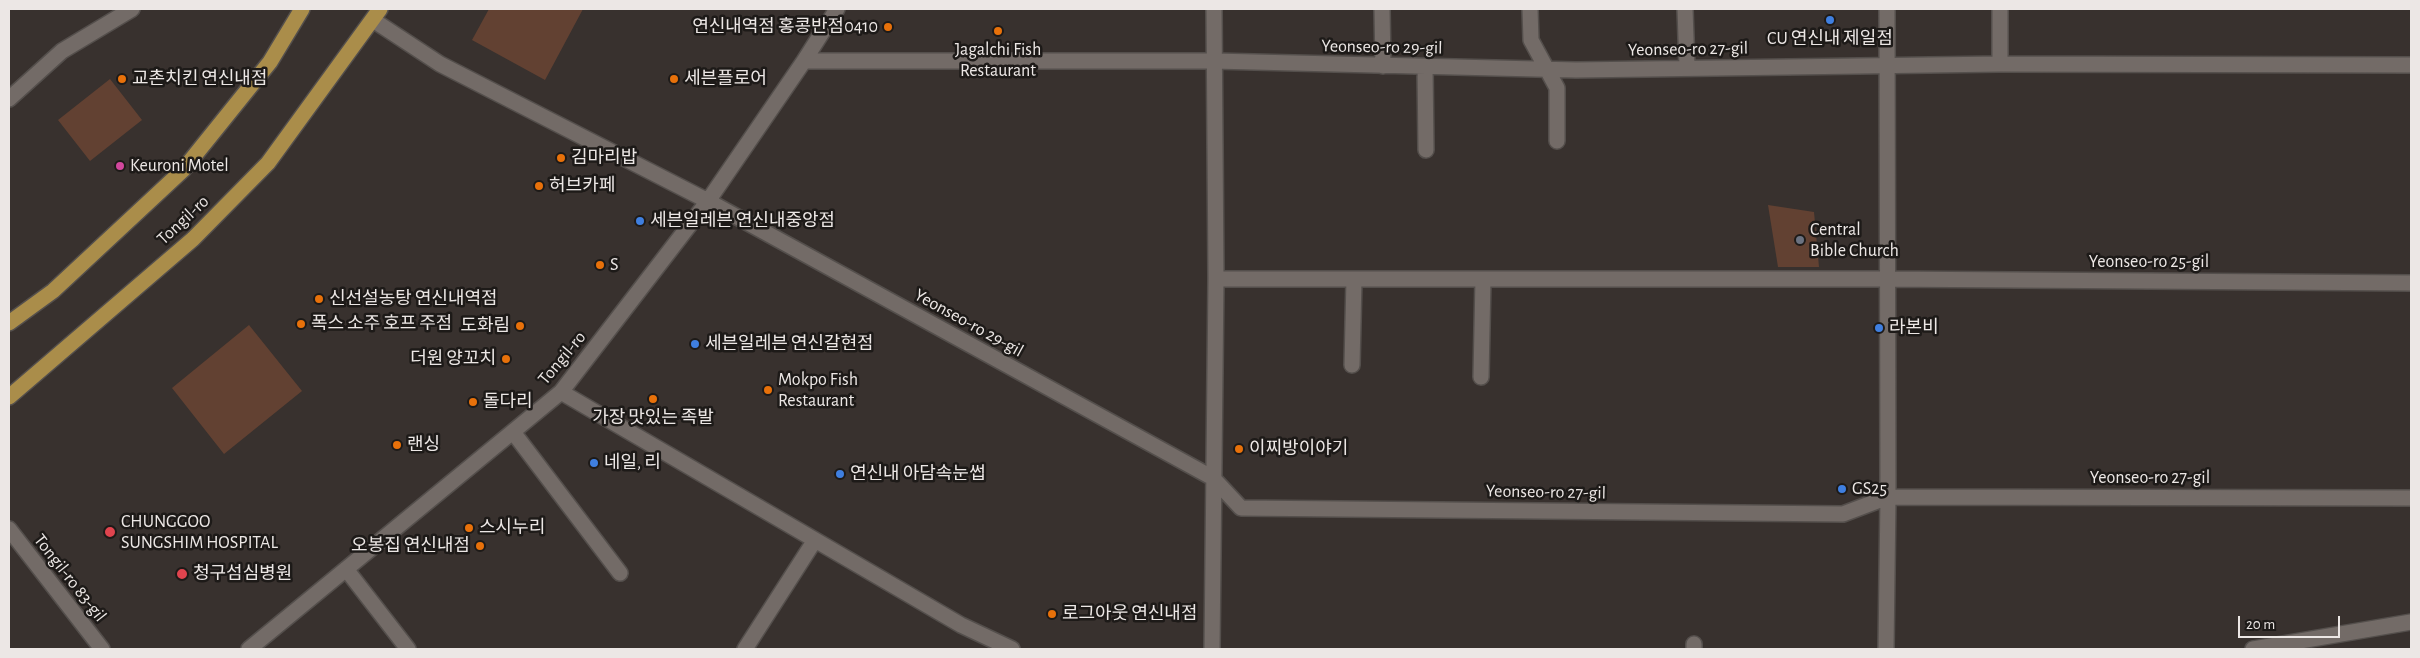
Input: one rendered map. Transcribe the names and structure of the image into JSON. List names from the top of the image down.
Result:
{
  "streets": {
    "main road": ["Tongil-ro"],
    "street": [
      "Yeonseo-ro 29-gil",
      "Yeonseo-ro 27-gil",
      "Yeonseo-ro 25-gil",
      "Tongil-ro 83-gil"
    ]
  },
  "crossings": [
    ["Yeonseo-ro 29-gil", "Yeonseo-ro 27-gil"],
    ["Yeonseo-ro 29-gil", "Tongil-ro"]
  ],
  "places": [
    "CU 연신내 제일점",
    "연신내역점 홍콩반점0410",
    "Jagalchi Fish Restaurant",
    "교촌치킨 연신내점",
    "세븐플로어",
    "김마리밥",
    "Keuroni Motel",
    "허브카페",
    "세븐일레븐 연신내중앙점",
    "Central Bible Church",
    "S",
    "신선설농탕 연신내역점",
    "폭스 소주 호프 주점",
    "도화림",
    "라본비",
    "세븐일레븐 연신갈현점",
    "더원 양꼬치",
    "Mokpo Fish Restaurant",
    "가장 맛있는 족발",
    "돌다리",
    "랜싱",
    "이찌방이야기",
    "네일, 리",
    "연신내 아담속눈썹",
    "GS25",
    "스시누리",
    "CHUNGGOO SUNGSHIM HOSPITAL",
    "오봉집 연신내점",
    "청구섬심병원",
    "로그아웃 연신내점"
  ],
  "scale_bar": "20 m"
}
